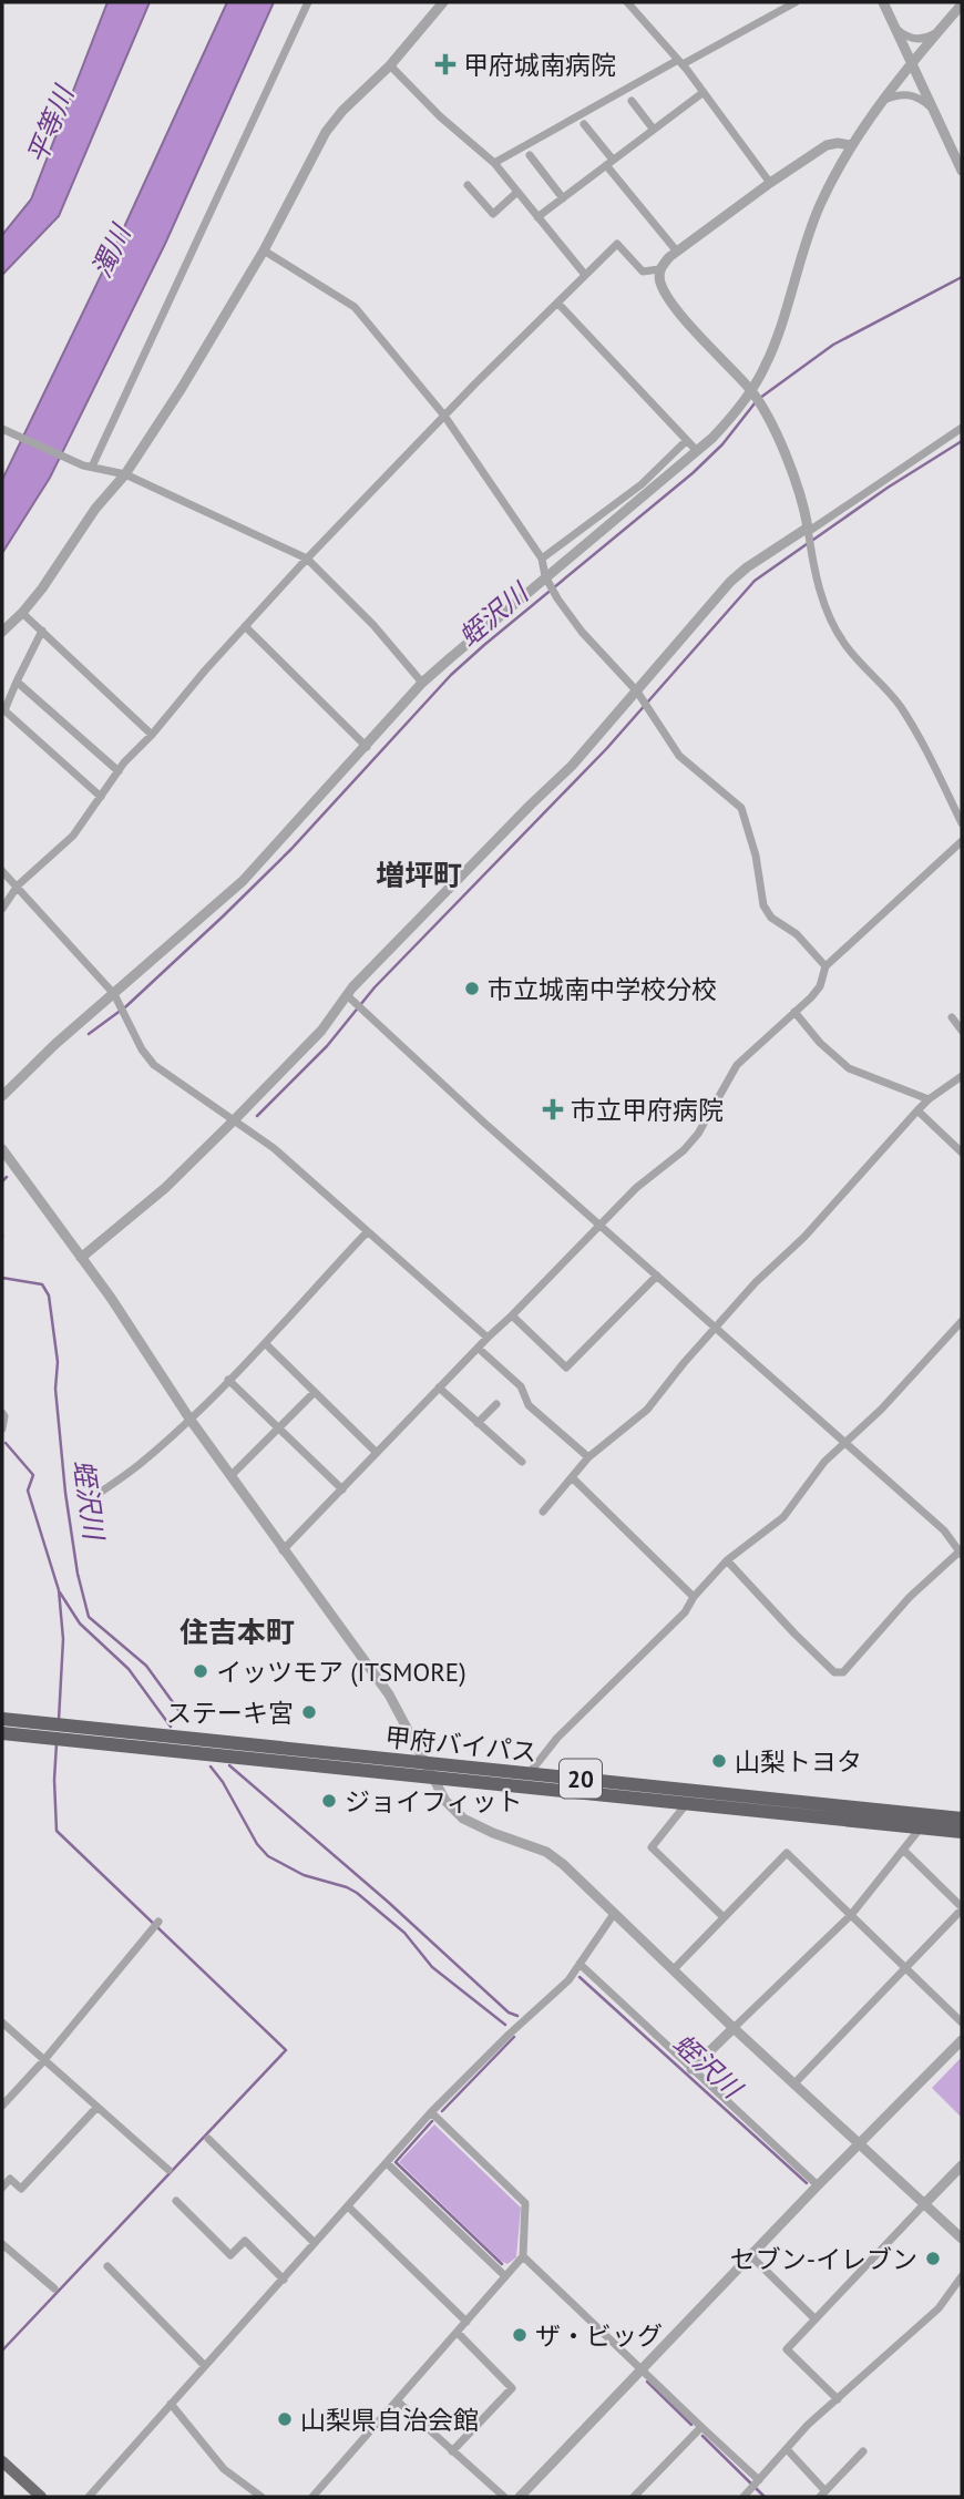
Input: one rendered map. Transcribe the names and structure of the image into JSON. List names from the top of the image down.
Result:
{
  "streets": {
    "highway": ["甲府バイパス", "20"]
  },
  "districts": ["増坪町", "住吉本町"],
  "water": ["平等川", "濁川", "蛭沢川"],
  "places": {
    "health": ["甲府城南病院", "市立甲府病院"],
    "other": [
      "市立城南中学校分校",
      "イッツモア (ITSMORE)",
      "ステーキ宮",
      "山梨トヨタ",
      "ジョイフィット",
      "セブン-イレブン",
      "ザ・ビッグ",
      "山梨県自治会館"
    ]
  }
}
